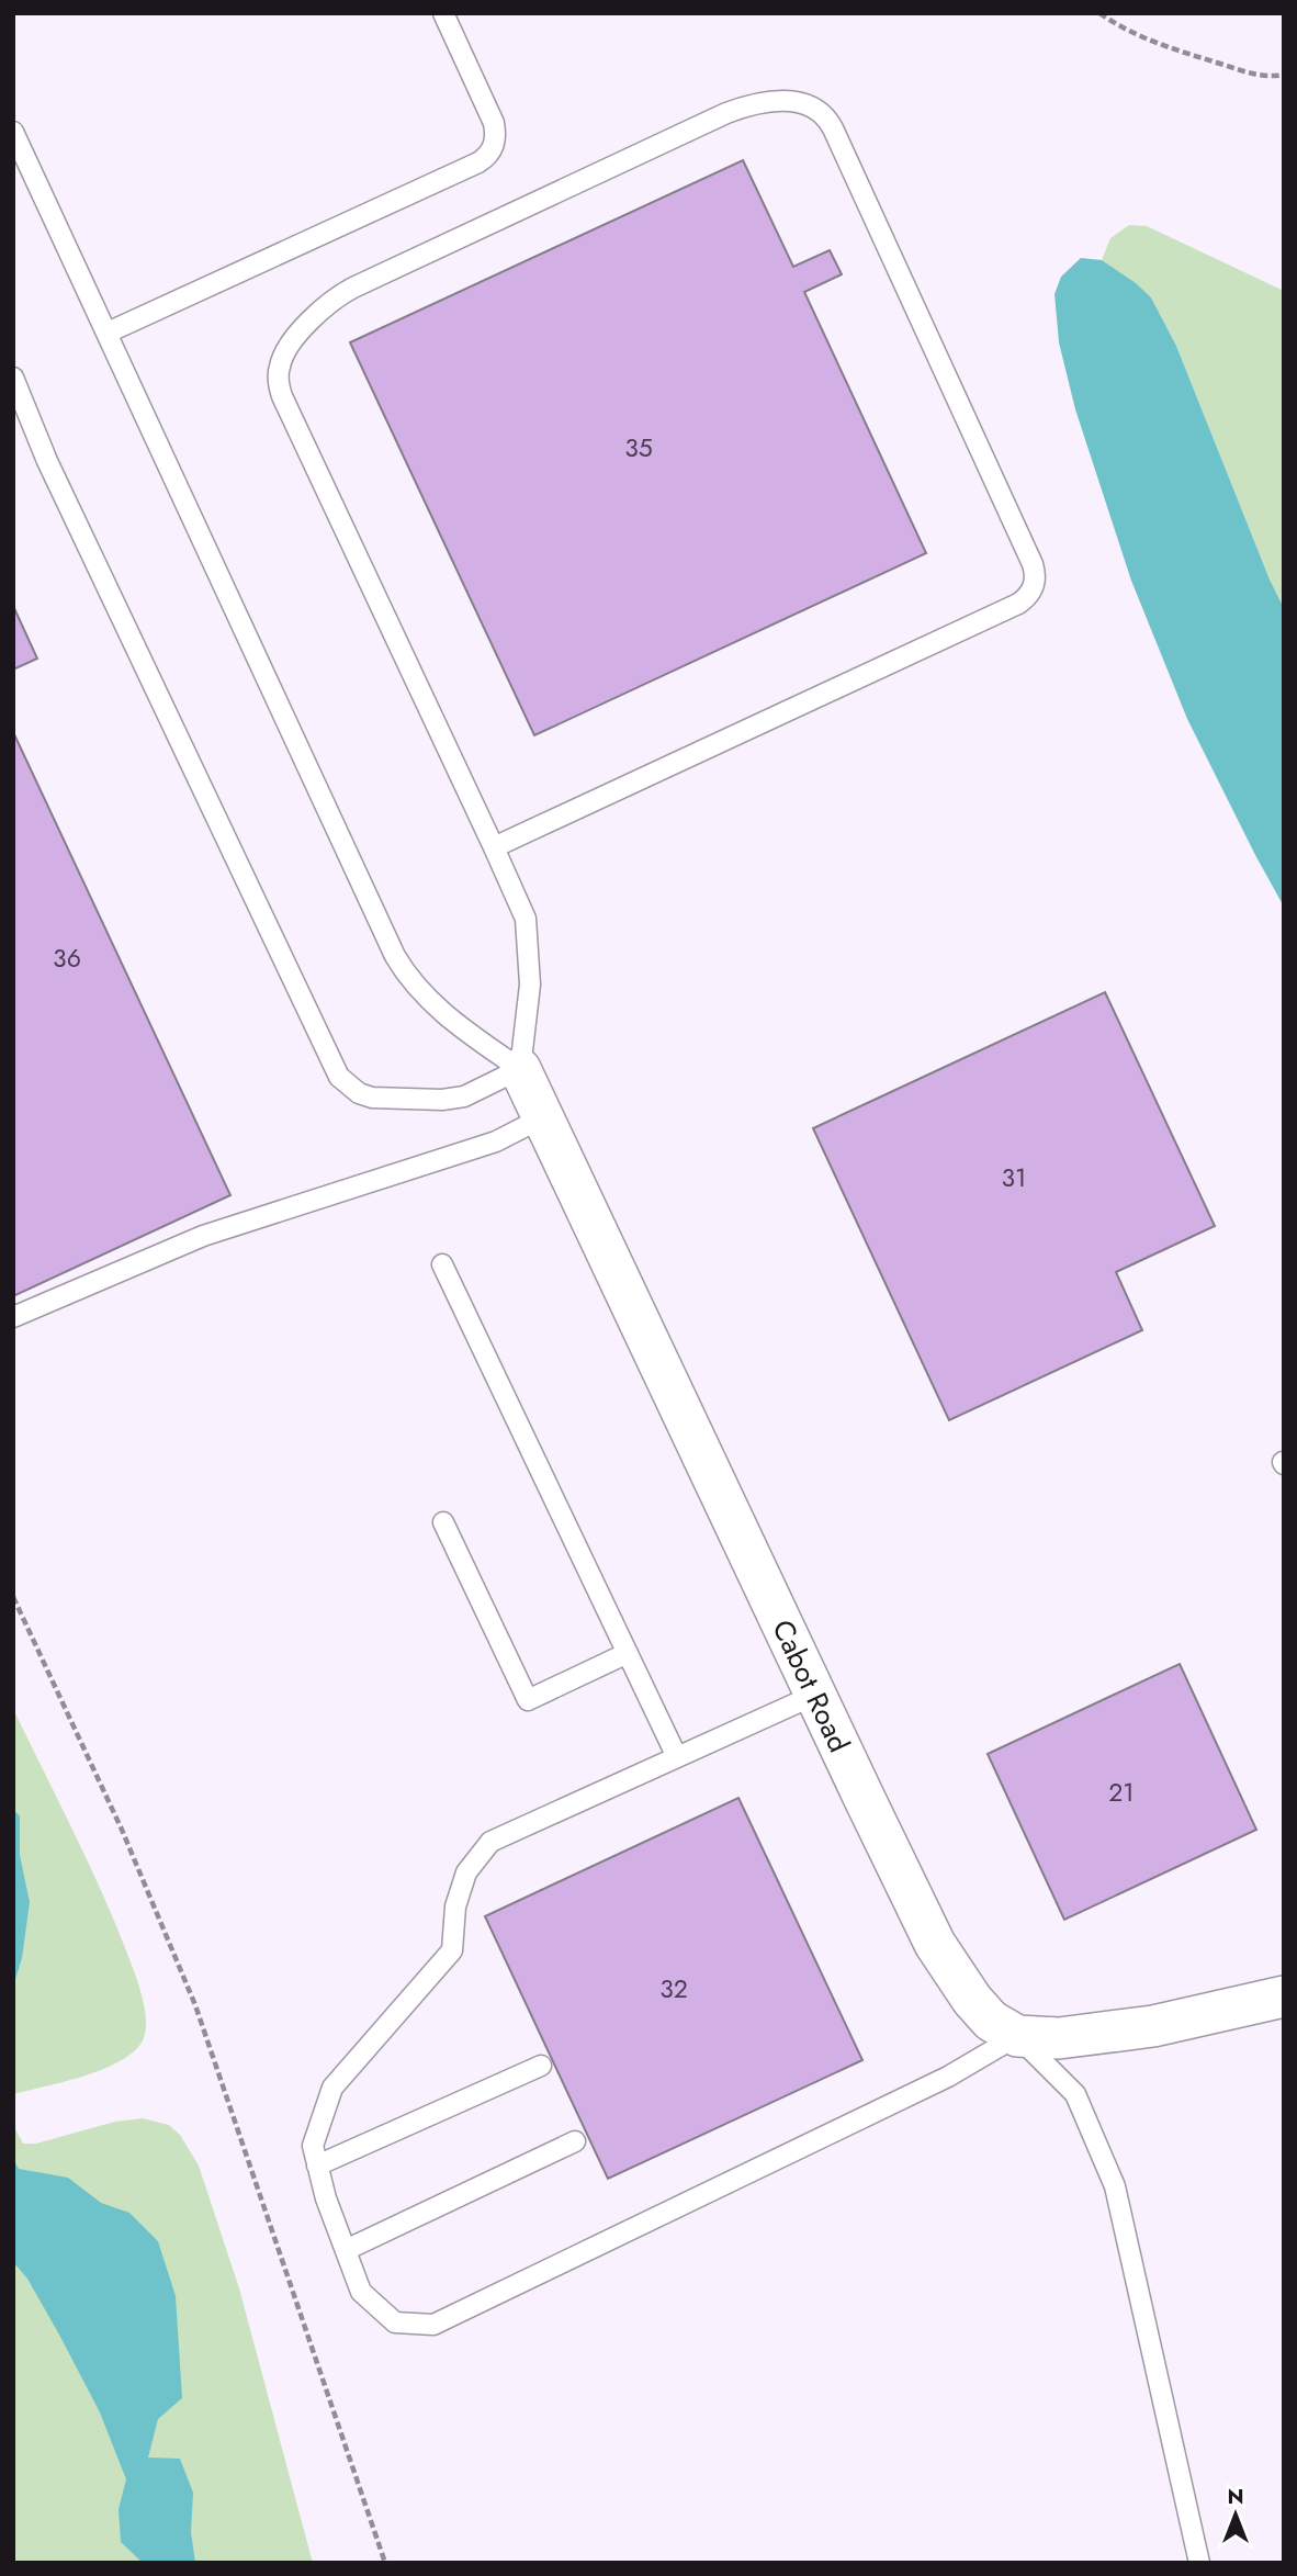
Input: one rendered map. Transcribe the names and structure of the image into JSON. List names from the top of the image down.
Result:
{
  "streets": {
    "street": ["Cabot Road"]
  },
  "house_numbers": [
    "35",
    "36",
    "31",
    "21",
    "32"
  ],
  "north": "top"
}
